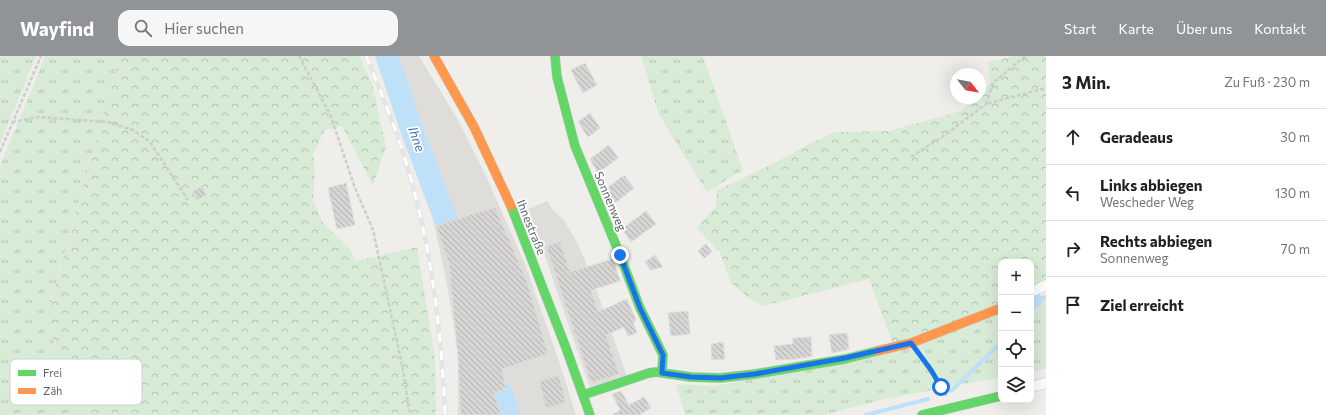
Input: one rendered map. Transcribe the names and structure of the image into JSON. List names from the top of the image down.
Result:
{
  "streets": {
    "street": ["Sonnenweg", "Ihnestraße"]
  },
  "water": ["Ihne"],
  "legend": ["Frei", "Zäh"],
  "north": "bottom right",
  "page": {
    "header": "Wayfind",
    "search": "Hier suchen",
    "nav": [
      "Start",
      "Karte",
      "Über uns",
      "Kontakt"
    ],
    "heading": ["3 Min.", "Zu Fuß · 230 m"],
    "list": [
      ["Geradeaus", "30 m"],
      ["Links abbiegen", "Wescheder Weg", "130 m"],
      ["Rechts abbiegen", "Sonnenweg", "70 m"],
      "Ziel erreicht"
    ],
    "map_buttons": ["+", "−"]
  }
}
